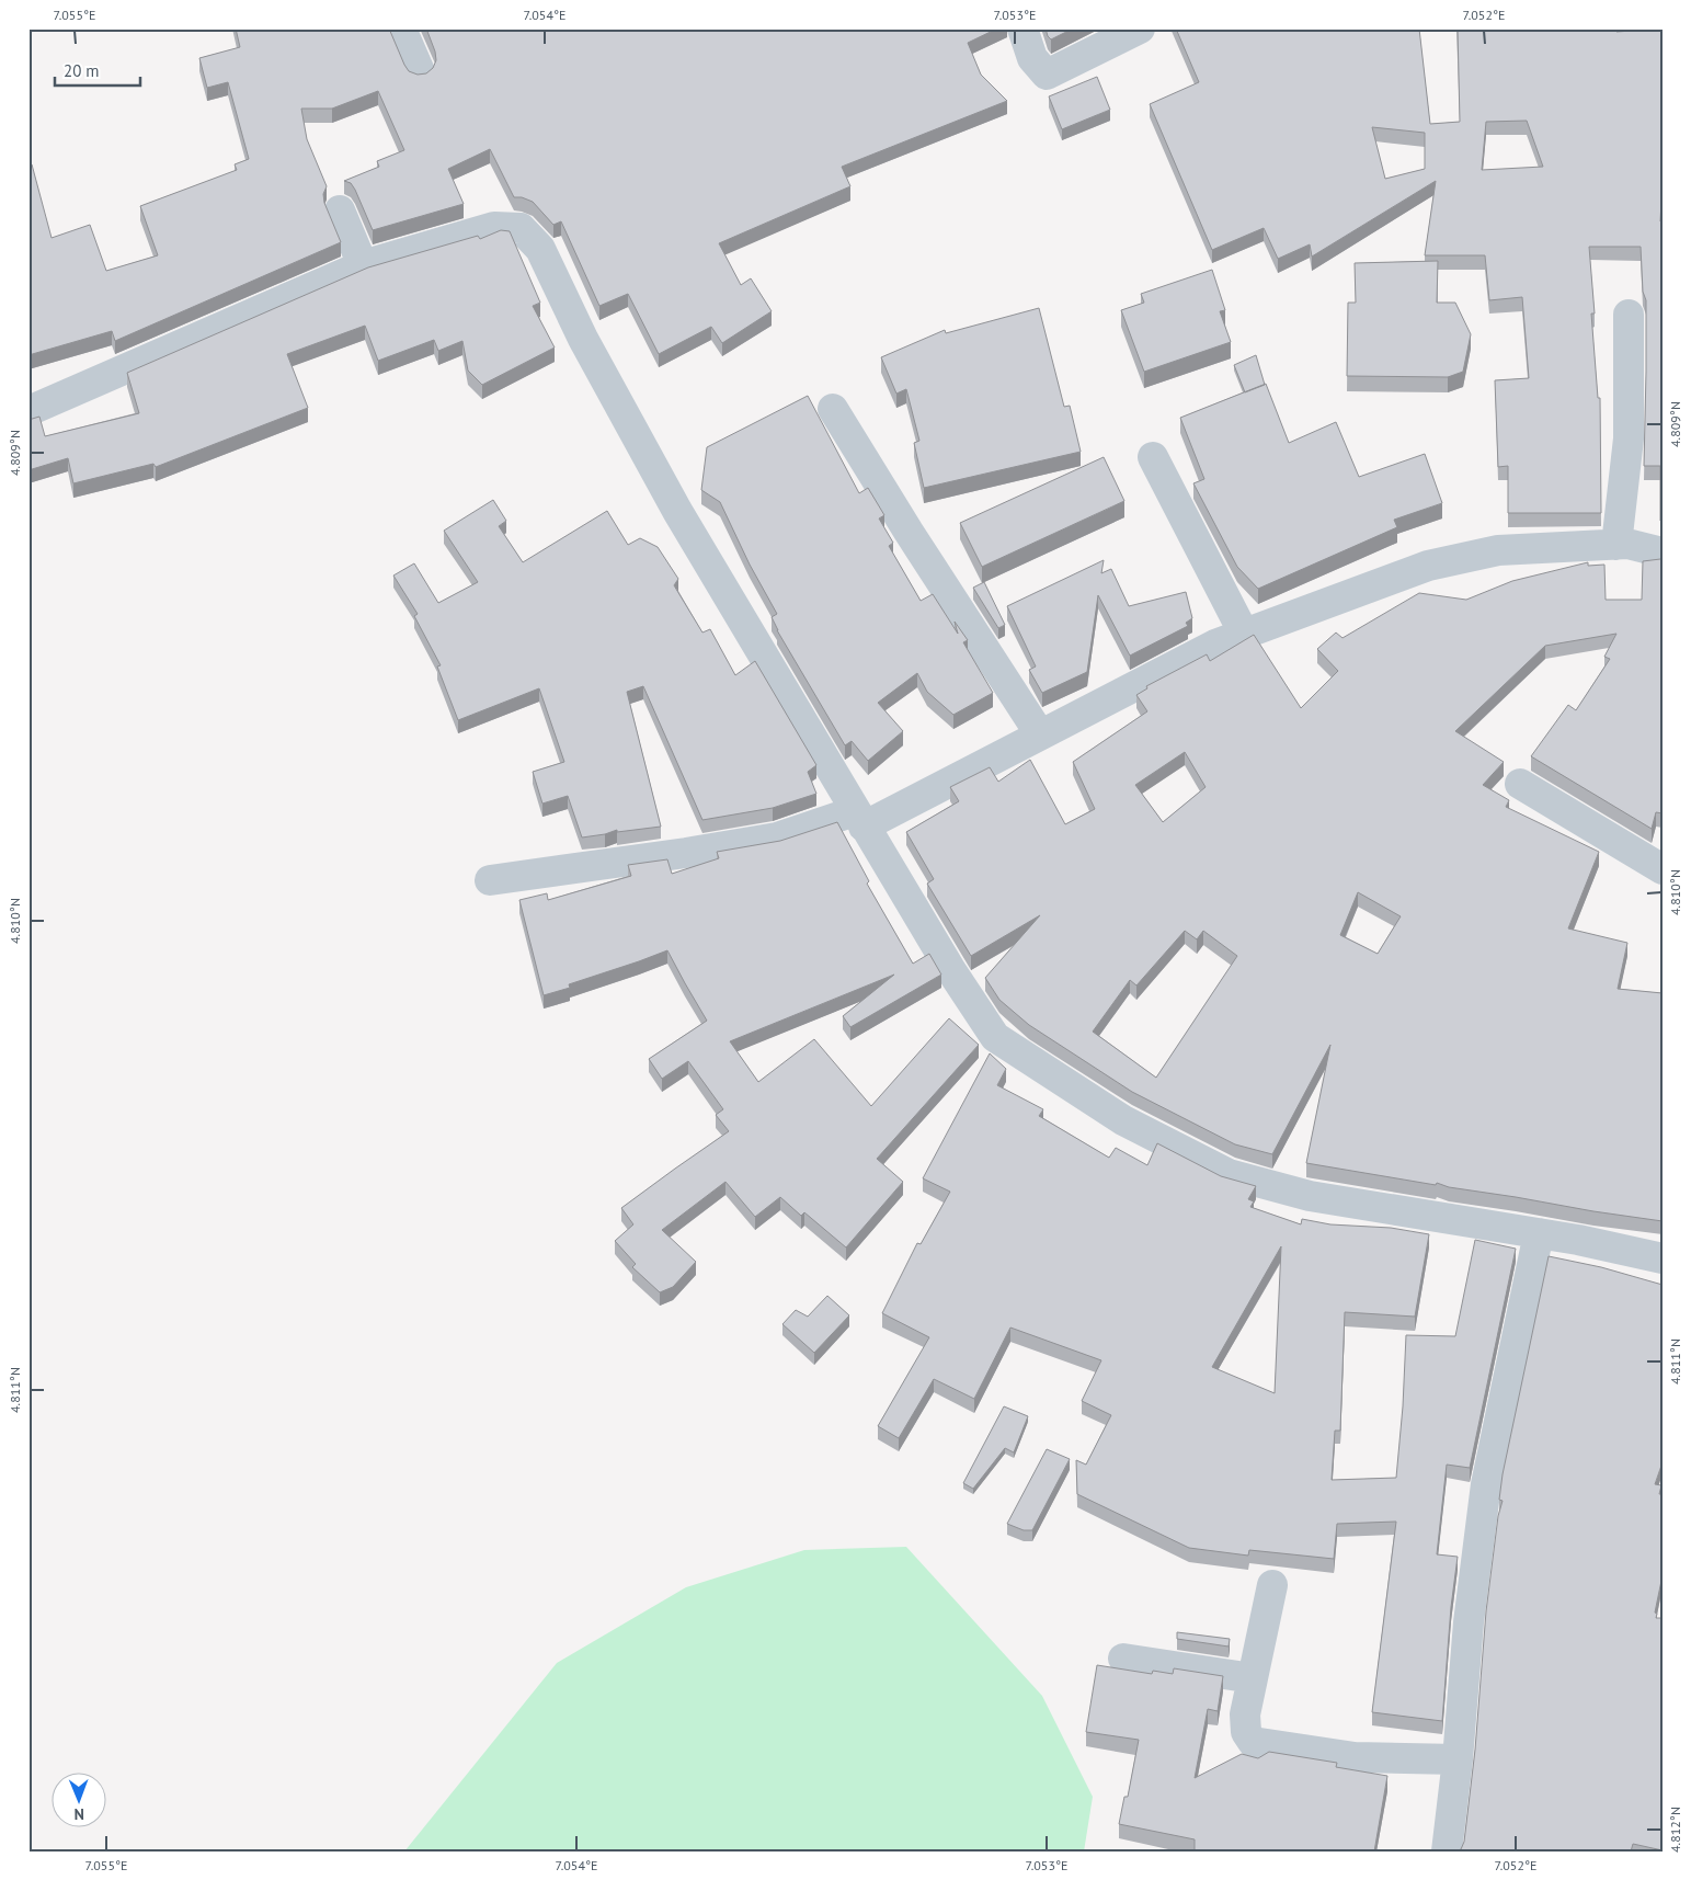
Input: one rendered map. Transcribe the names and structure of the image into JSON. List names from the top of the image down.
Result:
{
  "scale_bar": "20 m",
  "north": "bottom",
  "coordinates": [
    "7.055°E",
    "7.054°E",
    "7.053°E",
    "7.052°E",
    "4.809°N",
    "4.810°N",
    "4.811°N",
    "4.812°N"
  ]
}
